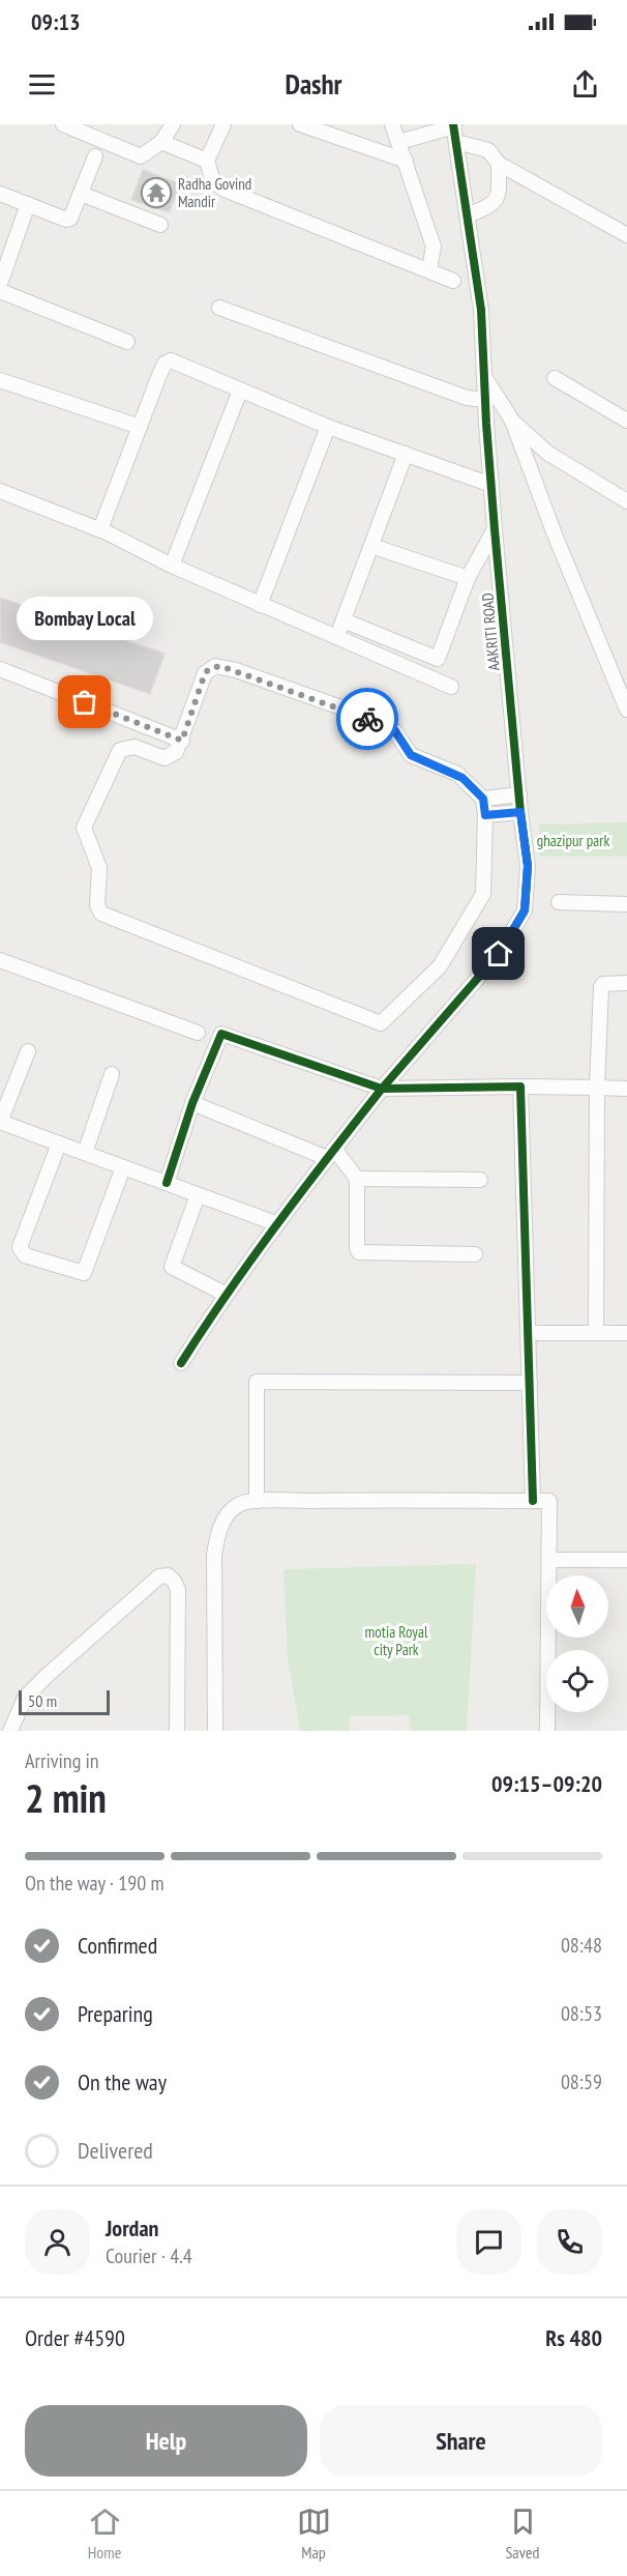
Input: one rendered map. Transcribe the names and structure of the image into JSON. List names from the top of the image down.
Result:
{
  "streets": {
    "street": ["AAKRITI ROAD"]
  },
  "parks": ["ghazipur park", "motia Royal city Park"],
  "places": {
    "temple": ["Radha Govind Mandir"],
    "other": ["Bombay Local"]
  },
  "scale_bar": "50 m",
  "north": "top",
  "page": {
    "status": "09:13",
    "header": "Dashr",
    "bubble": "Bombay Local",
    "scale": "50 m",
    "heading": ["2 min", "Arriving in", "09:15–09:20"],
    "panel": [
      "Jordan",
      "Courier · 4.4",
      "Order #4590",
      "Rs 480"
    ],
    "bar": "On the way · 190 m",
    "list": [
      ["Confirmed", "08:48"],
      ["Preparing", "08:53"],
      ["On the way", "08:59"],
      "Delivered"
    ],
    "buttons": ["Help", "Share"],
    "tabs": ["Home", "Map", "Saved"]
  }
}
